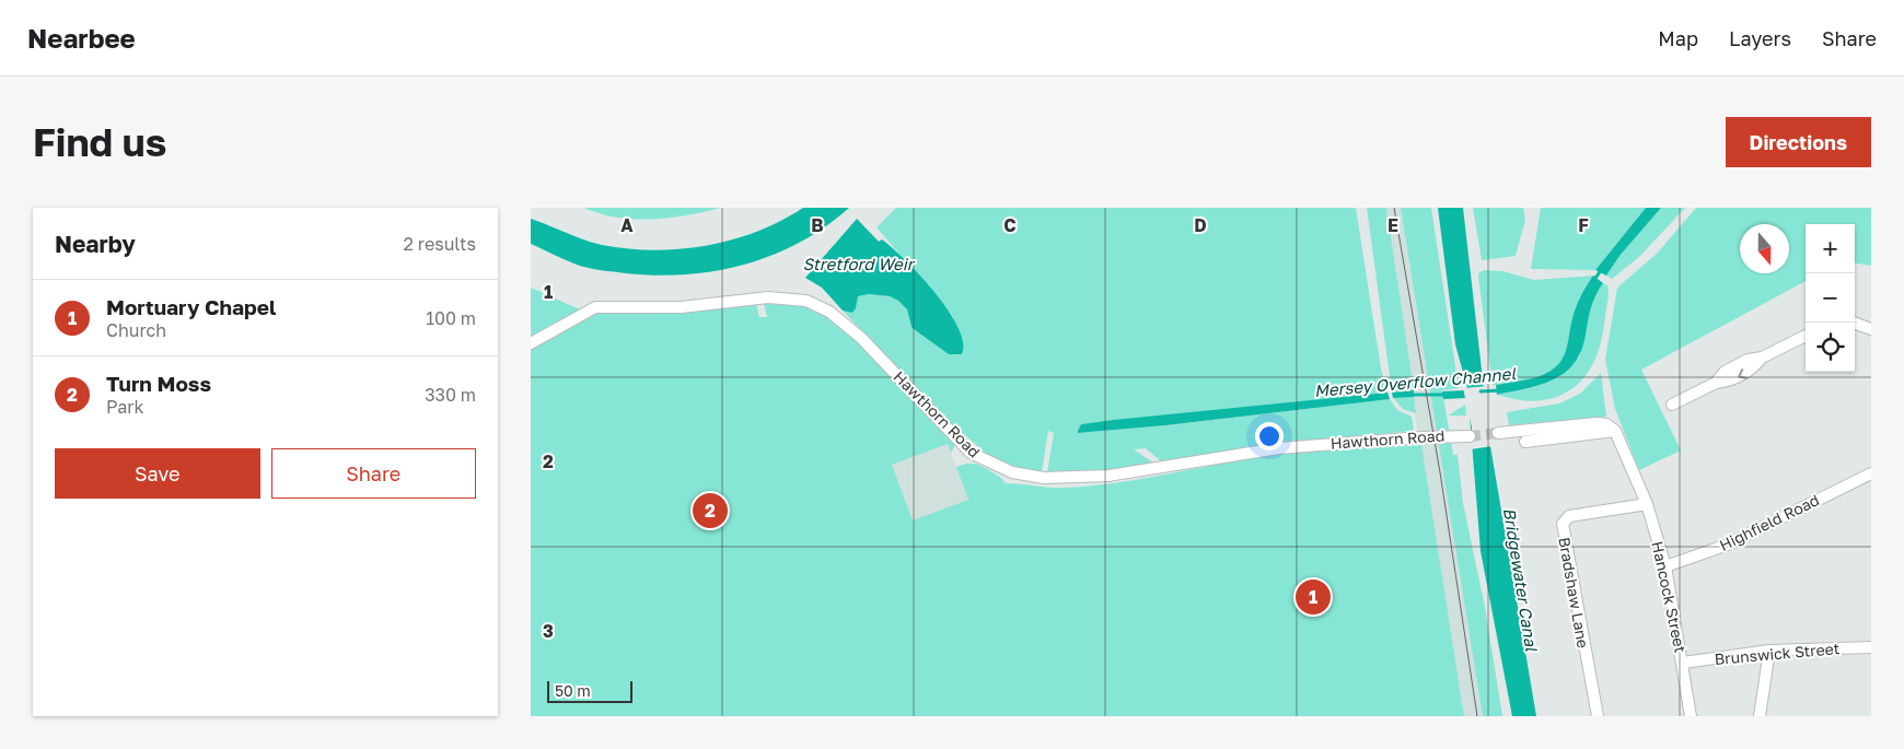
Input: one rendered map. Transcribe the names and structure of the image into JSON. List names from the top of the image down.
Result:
{
  "streets": {
    "street": [
      "Hawthorn Road",
      "Highfield Road",
      "Bradshaw Lane",
      "Hancock Street",
      "Brunswick Street"
    ]
  },
  "crossings": [
    ["Highfield Road", "Hancock Street"],
    ["Bradshaw Lane", "Hancock Street"],
    ["Hancock Street", "Brunswick Street"]
  ],
  "water": ["Stretford Weir", "Mersey Overflow Channel", "Bridgewater Canal"],
  "scale_bar": "50 m",
  "north": "bottom",
  "page": {
    "header": "Nearbee",
    "nav": ["Map", "Layers", "Share"],
    "buttons": [
      "Directions",
      ["Save", "Share"]
    ],
    "title": "Find us",
    "heading": ["Nearby", "2 results"],
    "map_buttons": ["+", "−"],
    "list": [
      {
        "mark": "1",
        "name": "Mortuary Chapel",
        "note": "Church",
        "value": "100 m"
      },
      {
        "mark": "2",
        "name": "Turn Moss",
        "note": "Park",
        "value": "330 m"
      }
    ],
    "pins": ["2", "1"],
    "scale": "50 m"
  },
  "grid": {
    "columns": [
      "A",
      "B",
      "C",
      "D",
      "E",
      "F"
    ],
    "rows": ["1", "2", "3"]
  }
}
